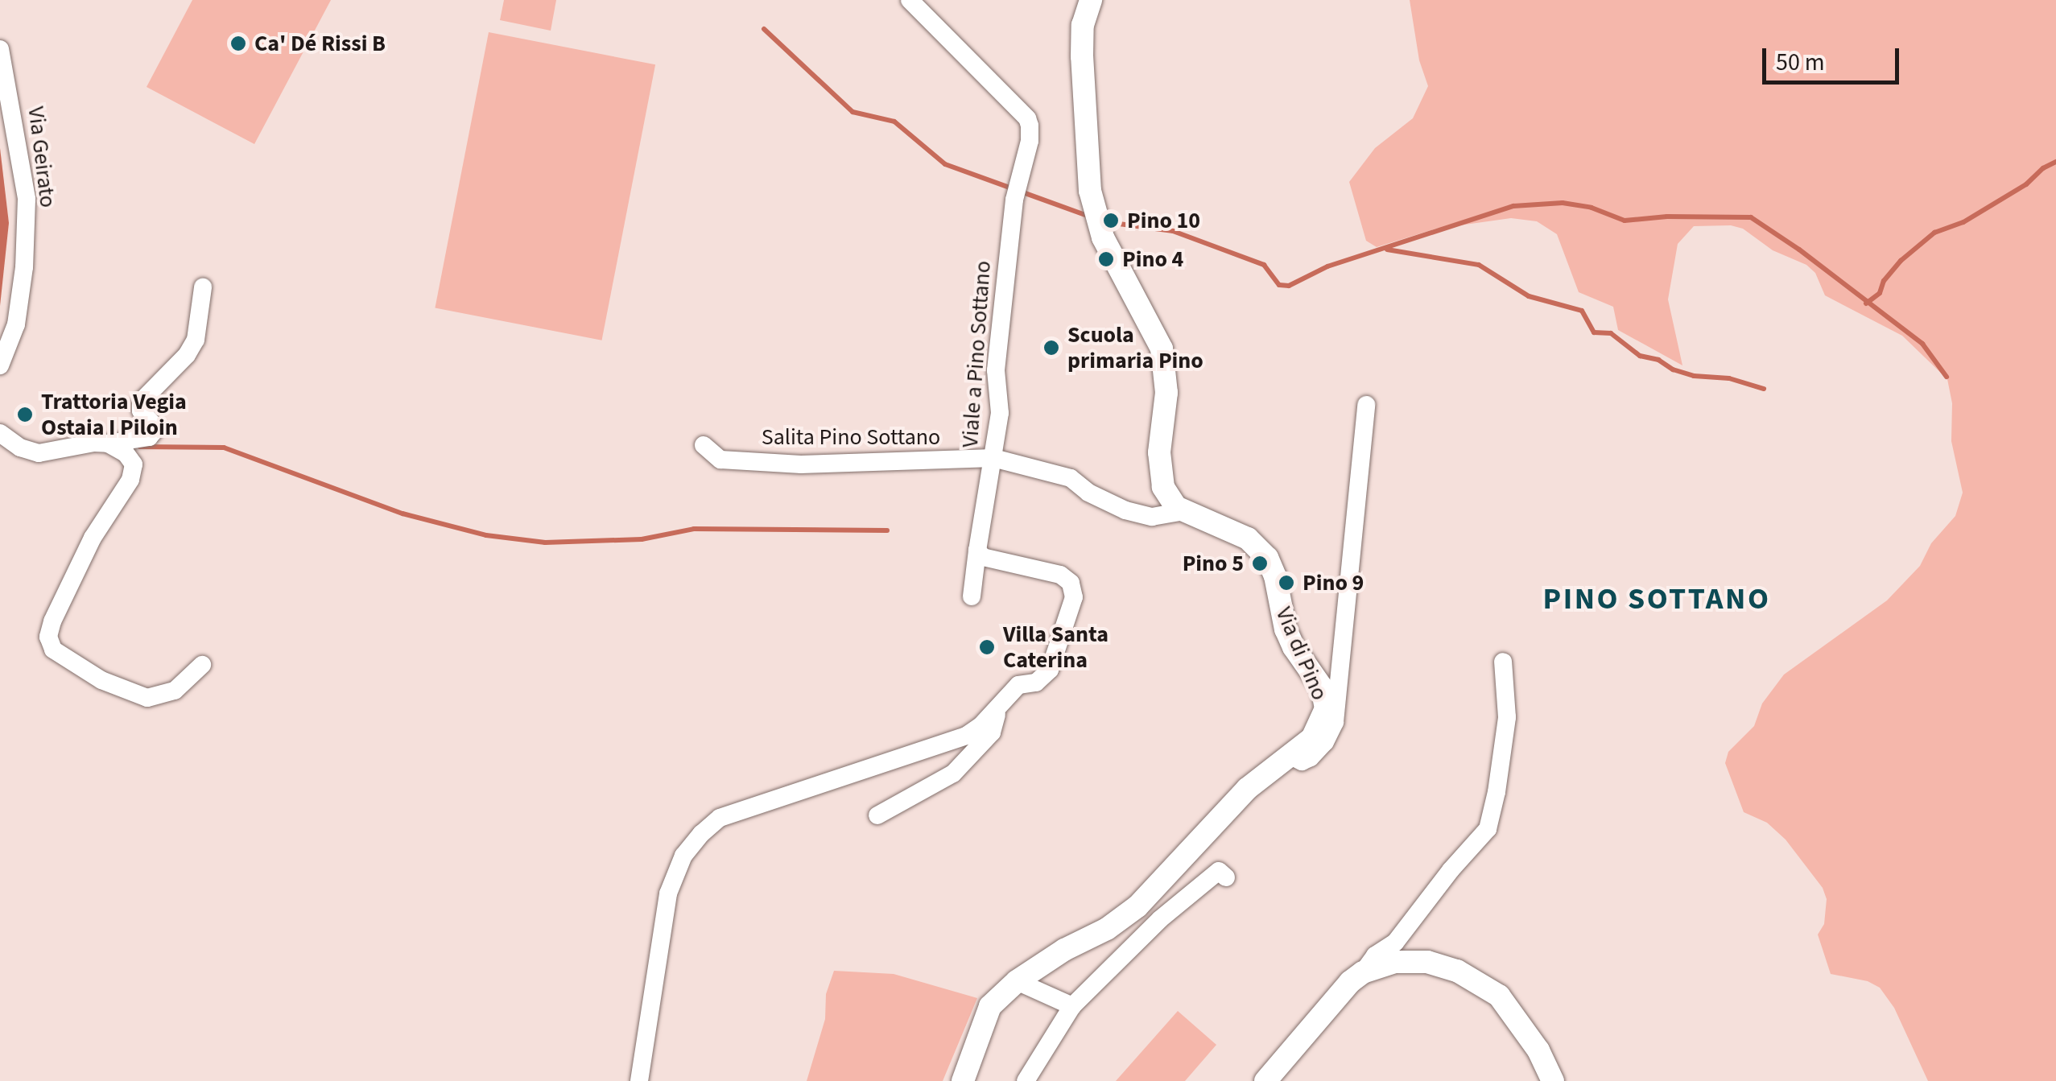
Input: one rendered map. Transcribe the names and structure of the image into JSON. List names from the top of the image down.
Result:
{
  "streets": {
    "street": [
      "Via Geirato",
      "Viale a Pino Sottano",
      "Salita Pino Sottano",
      "Via di Pino"
    ]
  },
  "crossings": [
    ["Viale a Pino Sottano", "Salita Pino Sottano"],
    ["Salita Pino Sottano", "Via di Pino"]
  ],
  "districts": ["PINO SOTTANO"],
  "places": [
    "Ca' Dé Rissi B",
    "Pino 10",
    "Pino 4",
    "Scuola primaria Pino",
    "Trattoria Vegia Ostaia I Piloin",
    "Pino 5",
    "Pino 9",
    "Villa Santa Caterina"
  ],
  "scale_bar": "50 m"
}
